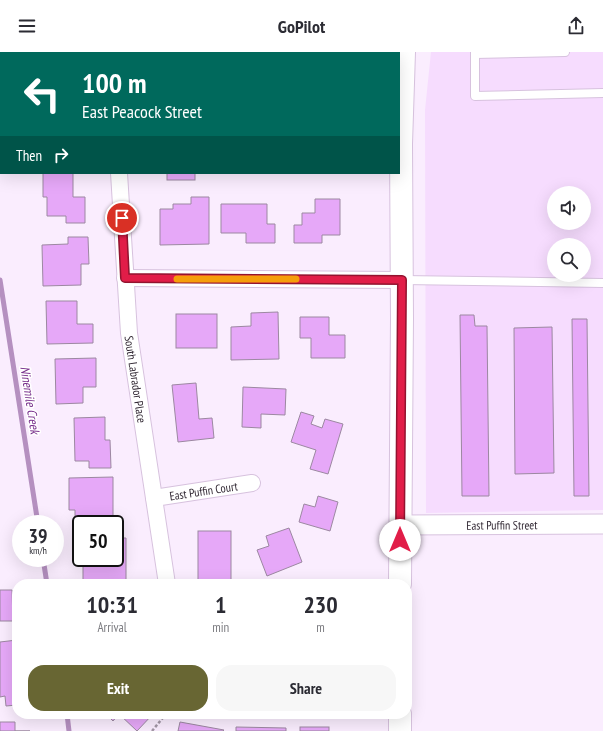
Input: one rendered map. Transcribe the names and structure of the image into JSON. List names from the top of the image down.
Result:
{
  "streets": {
    "street": ["South Labrador Place", "East Puffin Court", "East Puffin Street"]
  },
  "crossings": [
    ["South Labrador Place", "East Puffin Court"]
  ],
  "water": ["Ninemile Creek"],
  "page": {
    "header": "GoPilot",
    "turn": ["100 m", "East Peacock Street"],
    "then": "Then",
    "speed": "39 km/h",
    "limit": "50",
    "eta": [
      "10:31",
      "Arrival",
      "1",
      "min",
      "230",
      "m"
    ],
    "buttons": ["Exit", "Share"]
  }
}
